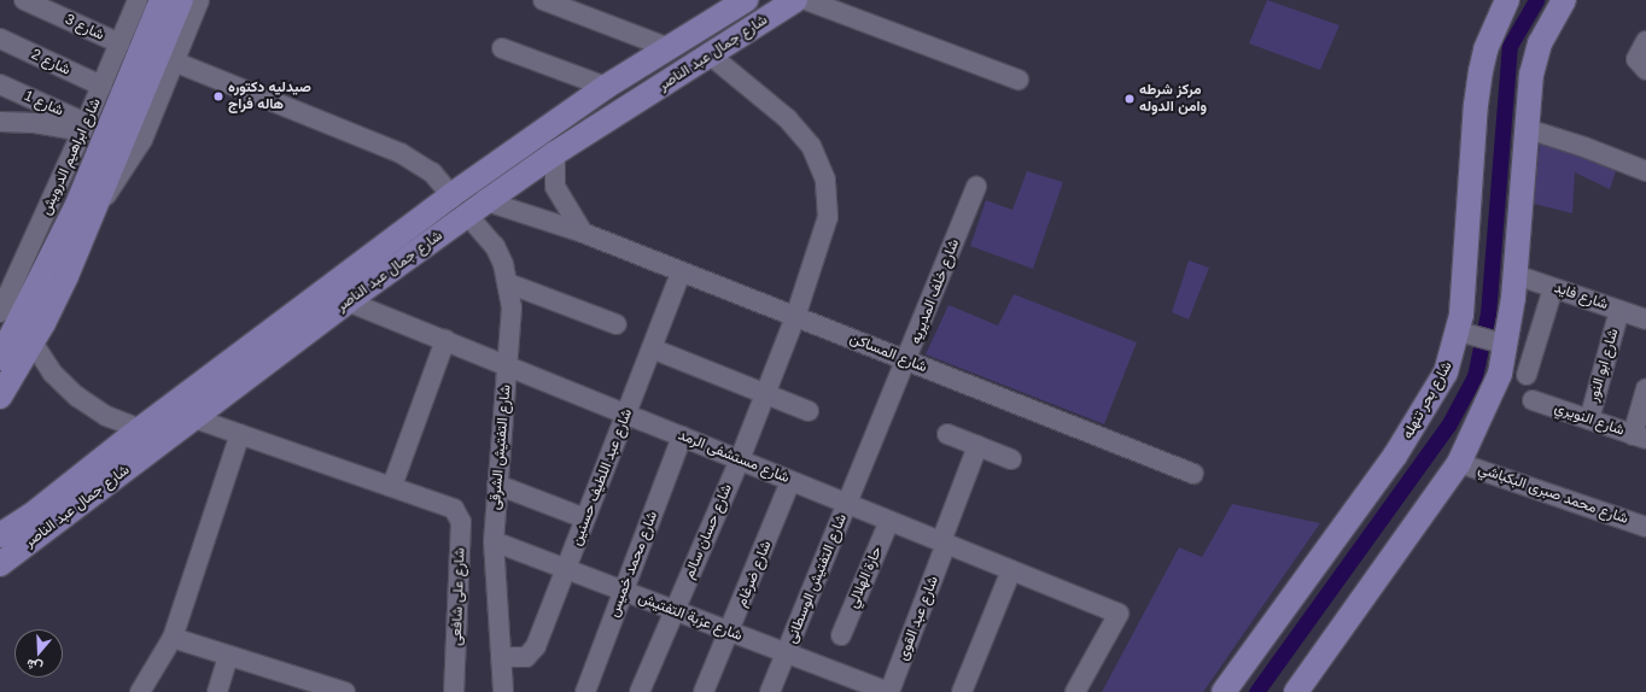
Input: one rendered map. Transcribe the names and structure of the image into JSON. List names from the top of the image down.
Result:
{
  "streets": {
    "main road": ["شارع جمال عبد الناصر", "شارع ابراهيم الدرويش", "شارع بحر تنهله"],
    "street": [
      "شارع 3",
      "شارع 2",
      "شارع 1",
      "شارع خلف المديريه",
      "شارع فايد",
      "شارع المساكن",
      "شارع ابو النور",
      "شارع النويري",
      "شارع التفتيش الشرقى",
      "شارع مستشفى الرمد",
      "شارع عبد اللطيف حسنين",
      "شارع محمد صبرى البكباشي",
      "شارع حسان سالم",
      "شارع محمد خميس",
      "شارع ضرغام",
      "حارة الهلالي",
      "شارع التفتيش الوسطانى",
      "شارع على شافعى",
      "شارع عزبة التفتيش",
      "شارع عبد القوى"
    ]
  },
  "crossings": [
    ["شارع 3", "شارع ابراهيم الدرويش"],
    ["شارع جمال عبد الناصر", "شارع المساكن"],
    ["شارع جمال عبد الناصر", "شارع التفتيش الشرقى"],
    ["شارع جمال عبد الناصر", "شارع مستشفى الرمد"],
    ["شارع جمال عبد الناصر", "شارع حسان سالم"],
    ["شارع 2", "شارع ابراهيم الدرويش"],
    ["شارع 1", "شارع ابراهيم الدرويش"],
    ["شارع خلف المديريه", "شارع المساكن"],
    ["شارع خلف المديريه", "شارع مستشفى الرمد"],
    ["شارع خلف المديريه", "شارع التفتيش الوسطانى"],
    ["شارع فايد", "شارع ابو النور"],
    ["شارع المساكن", "شارع عبد اللطيف حسنين"],
    ["شارع المساكن", "شارع حسان سالم"],
    ["شارع ابو النور", "شارع النويري"],
    ["شارع التفتيش الشرقى", "شارع مستشفى الرمد"],
    ["شارع التفتيش الشرقى", "شارع عبد اللطيف حسنين"],
    ["شارع التفتيش الشرقى", "شارع عزبة التفتيش"],
    ["شارع مستشفى الرمد", "شارع عبد اللطيف حسنين"],
    ["شارع مستشفى الرمد", "شارع حسان سالم"],
    ["شارع مستشفى الرمد", "شارع محمد خميس"],
    ["شارع مستشفى الرمد", "شارع ضرغام"],
    ["شارع مستشفى الرمد", "حارة الهلالي"],
    ["شارع مستشفى الرمد", "شارع التفتيش الوسطانى"],
    ["شارع مستشفى الرمد", "شارع عبد القوى"],
    ["شارع عبد اللطيف حسنين", "شارع عزبة التفتيش"],
    ["شارع حسان سالم", "شارع عزبة التفتيش"],
    ["شارع محمد خميس", "شارع عزبة التفتيش"],
    ["شارع ضرغام", "شارع عزبة التفتيش"],
    ["شارع التفتيش الوسطانى", "شارع عزبة التفتيش"],
    ["شارع عزبة التفتيش", "شارع عبد القوى"]
  ],
  "places": ["صيدليه دكتوره هاله فراج", "مركز شرطه وامن الدوله"],
  "north": "bottom"
}
